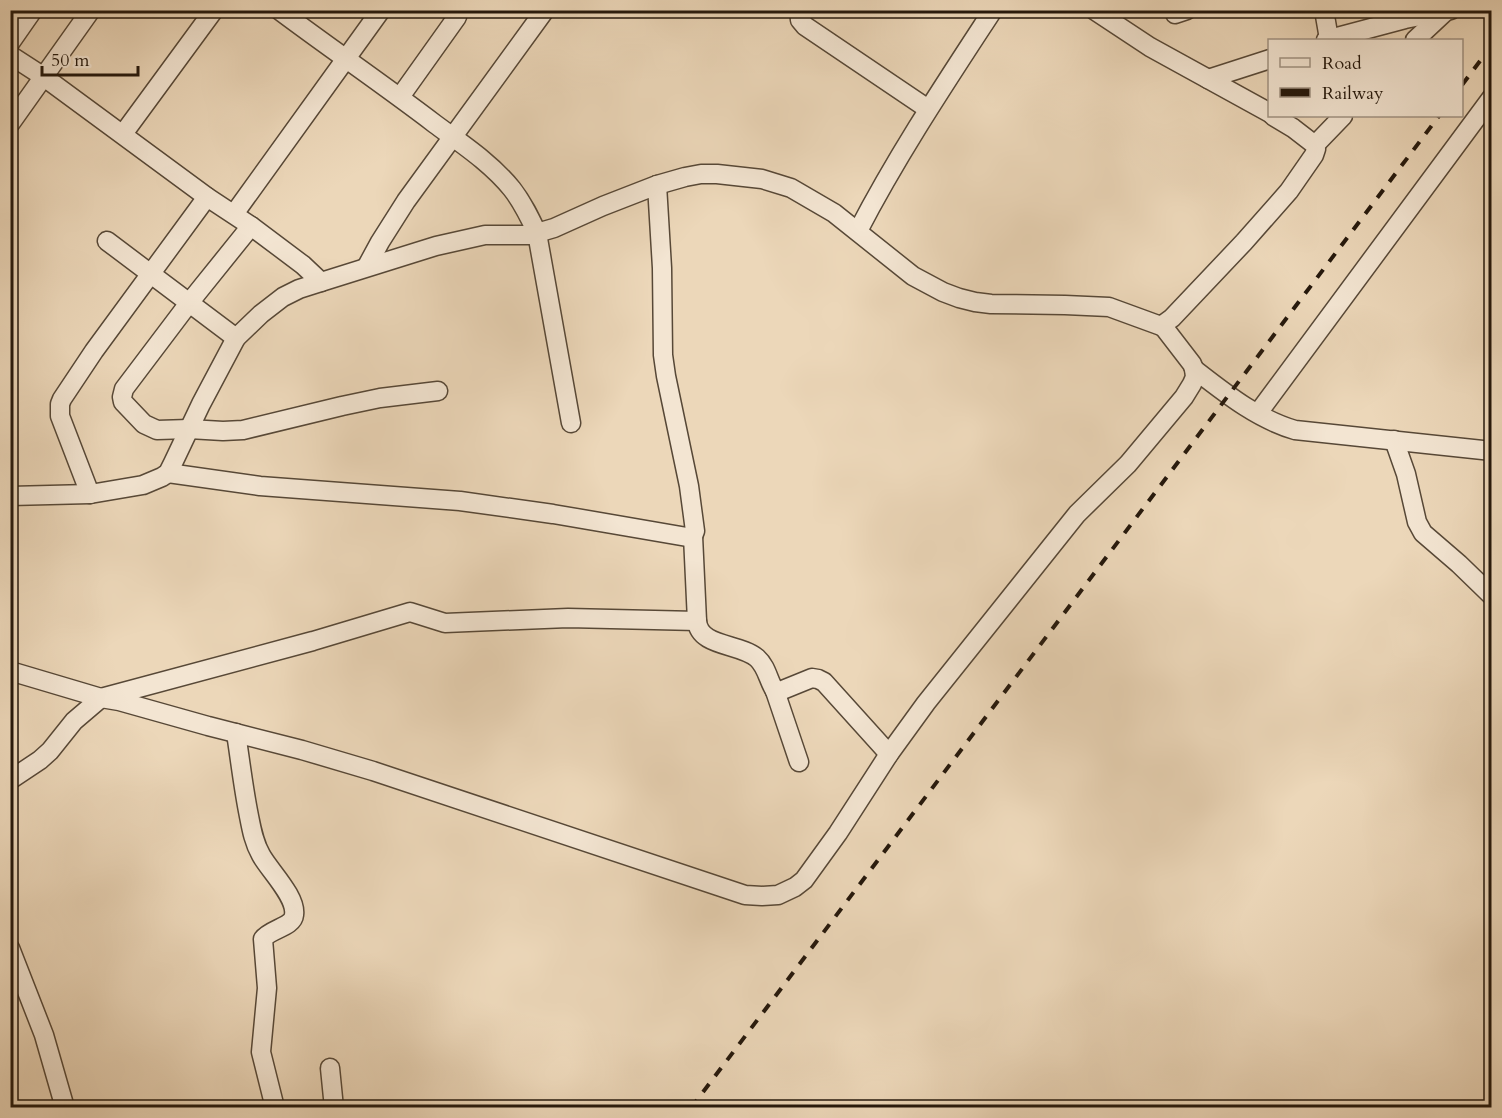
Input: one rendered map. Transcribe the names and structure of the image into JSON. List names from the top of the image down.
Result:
{
  "legend": ["Road", "Railway"],
  "scale_bar": "50 m"
}
